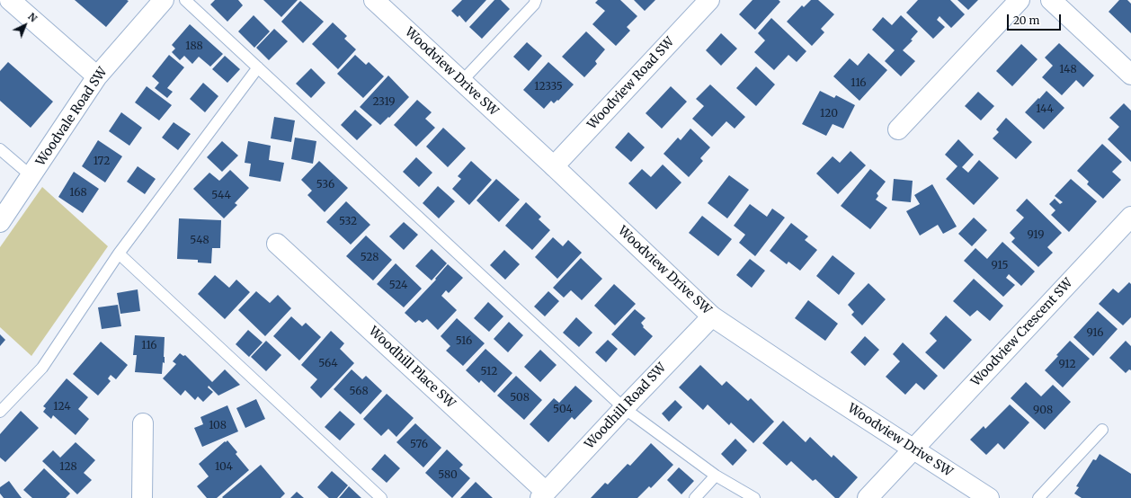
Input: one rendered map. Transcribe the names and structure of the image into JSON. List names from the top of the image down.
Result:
{
  "streets": {
    "street": [
      "Woodview Drive SW",
      "Woodview Road SW",
      "Woodvale Road SW",
      "Woodview Crescent SW",
      "Woodhill Place SW",
      "Woodhill Road SW"
    ]
  },
  "crossings": [
    ["Woodview Drive SW", "Woodview Road SW"],
    ["Woodview Drive SW", "Woodview Crescent SW"],
    ["Woodview Drive SW", "Woodhill Road SW"],
    ["Woodhill Place SW", "Woodhill Road SW"]
  ],
  "house_numbers": [
    "188",
    "148",
    "116",
    "12335",
    "2319",
    "144",
    "120",
    "172",
    "536",
    "168",
    "544",
    "532",
    "919",
    "548",
    "528",
    "915",
    "524",
    "916",
    "516",
    "116",
    "564",
    "912",
    "512",
    "568",
    "508",
    "124",
    "504",
    "908",
    "108",
    "576",
    "128",
    "104",
    "580"
  ],
  "scale_bar": "20 m",
  "north": "top right"
}
